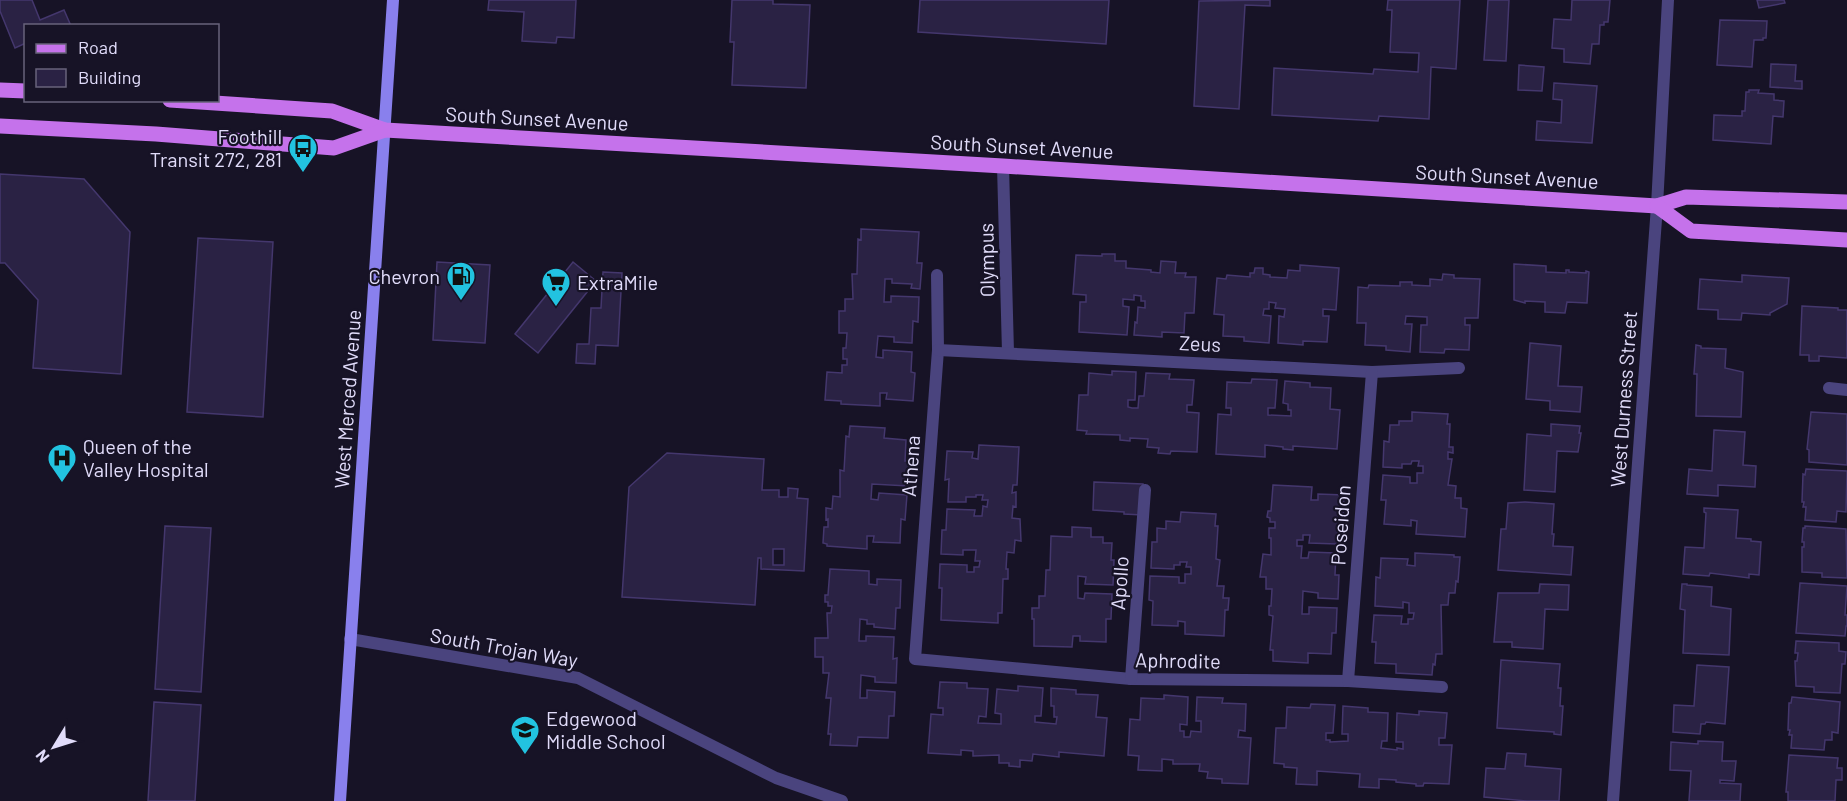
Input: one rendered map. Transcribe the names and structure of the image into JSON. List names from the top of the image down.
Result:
{
  "streets": {
    "main road": ["South Sunset Avenue"],
    "street": [
      "Olympus",
      "Zeus",
      "West Merced Avenue",
      "West Durness Street",
      "Athena",
      "Poseidon",
      "Apollo",
      "South Trojan Way",
      "Aphrodite"
    ]
  },
  "crossings": [
    ["South Sunset Avenue", "Olympus"],
    ["South Sunset Avenue", "West Merced Avenue"],
    ["South Sunset Avenue", "West Durness Street"],
    ["Olympus", "Zeus"],
    ["Zeus", "Athena"],
    ["Zeus", "Poseidon"],
    ["West Merced Avenue", "South Trojan Way"],
    ["Athena", "Aphrodite"],
    ["Poseidon", "Aphrodite"],
    ["Apollo", "Aphrodite"]
  ],
  "places": {
    "bus stop": ["Foothill Transit 272, 281"],
    "fuel station": ["Chevron"],
    "supermarket": ["ExtraMile"],
    "hospital": ["Queen of the Valley Hospital"],
    "school or university": ["Edgewood Middle School"]
  },
  "legend": ["Road", "Building"],
  "north": "bottom left"
}
